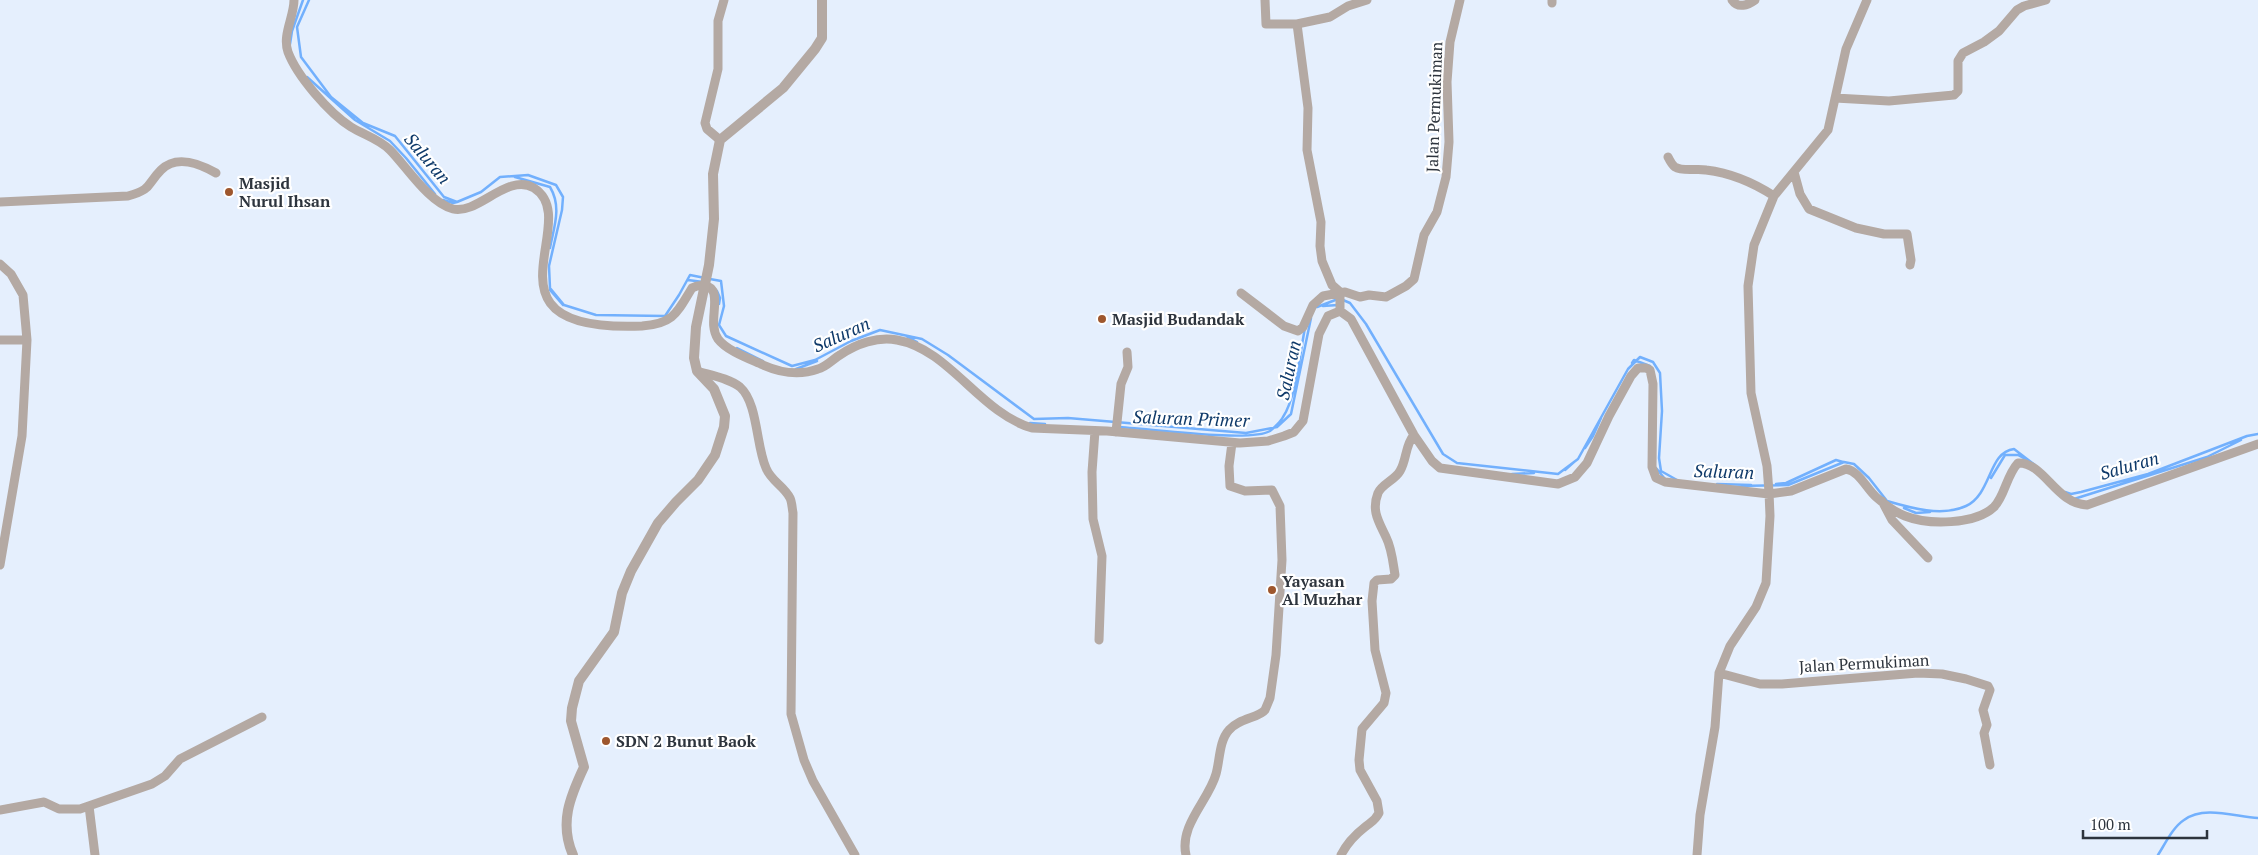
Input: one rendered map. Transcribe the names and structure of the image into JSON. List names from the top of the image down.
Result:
{
  "streets": {
    "street": ["Jalan Permukiman"]
  },
  "water": ["Saluran", "Saluran Primer"],
  "places": [
    "Masjid Nurul Ihsan",
    "Masjid Budandak",
    "Yayasan Al Muzhar",
    "SDN 2 Bunut Baok"
  ],
  "scale_bar": "100 m"
}
